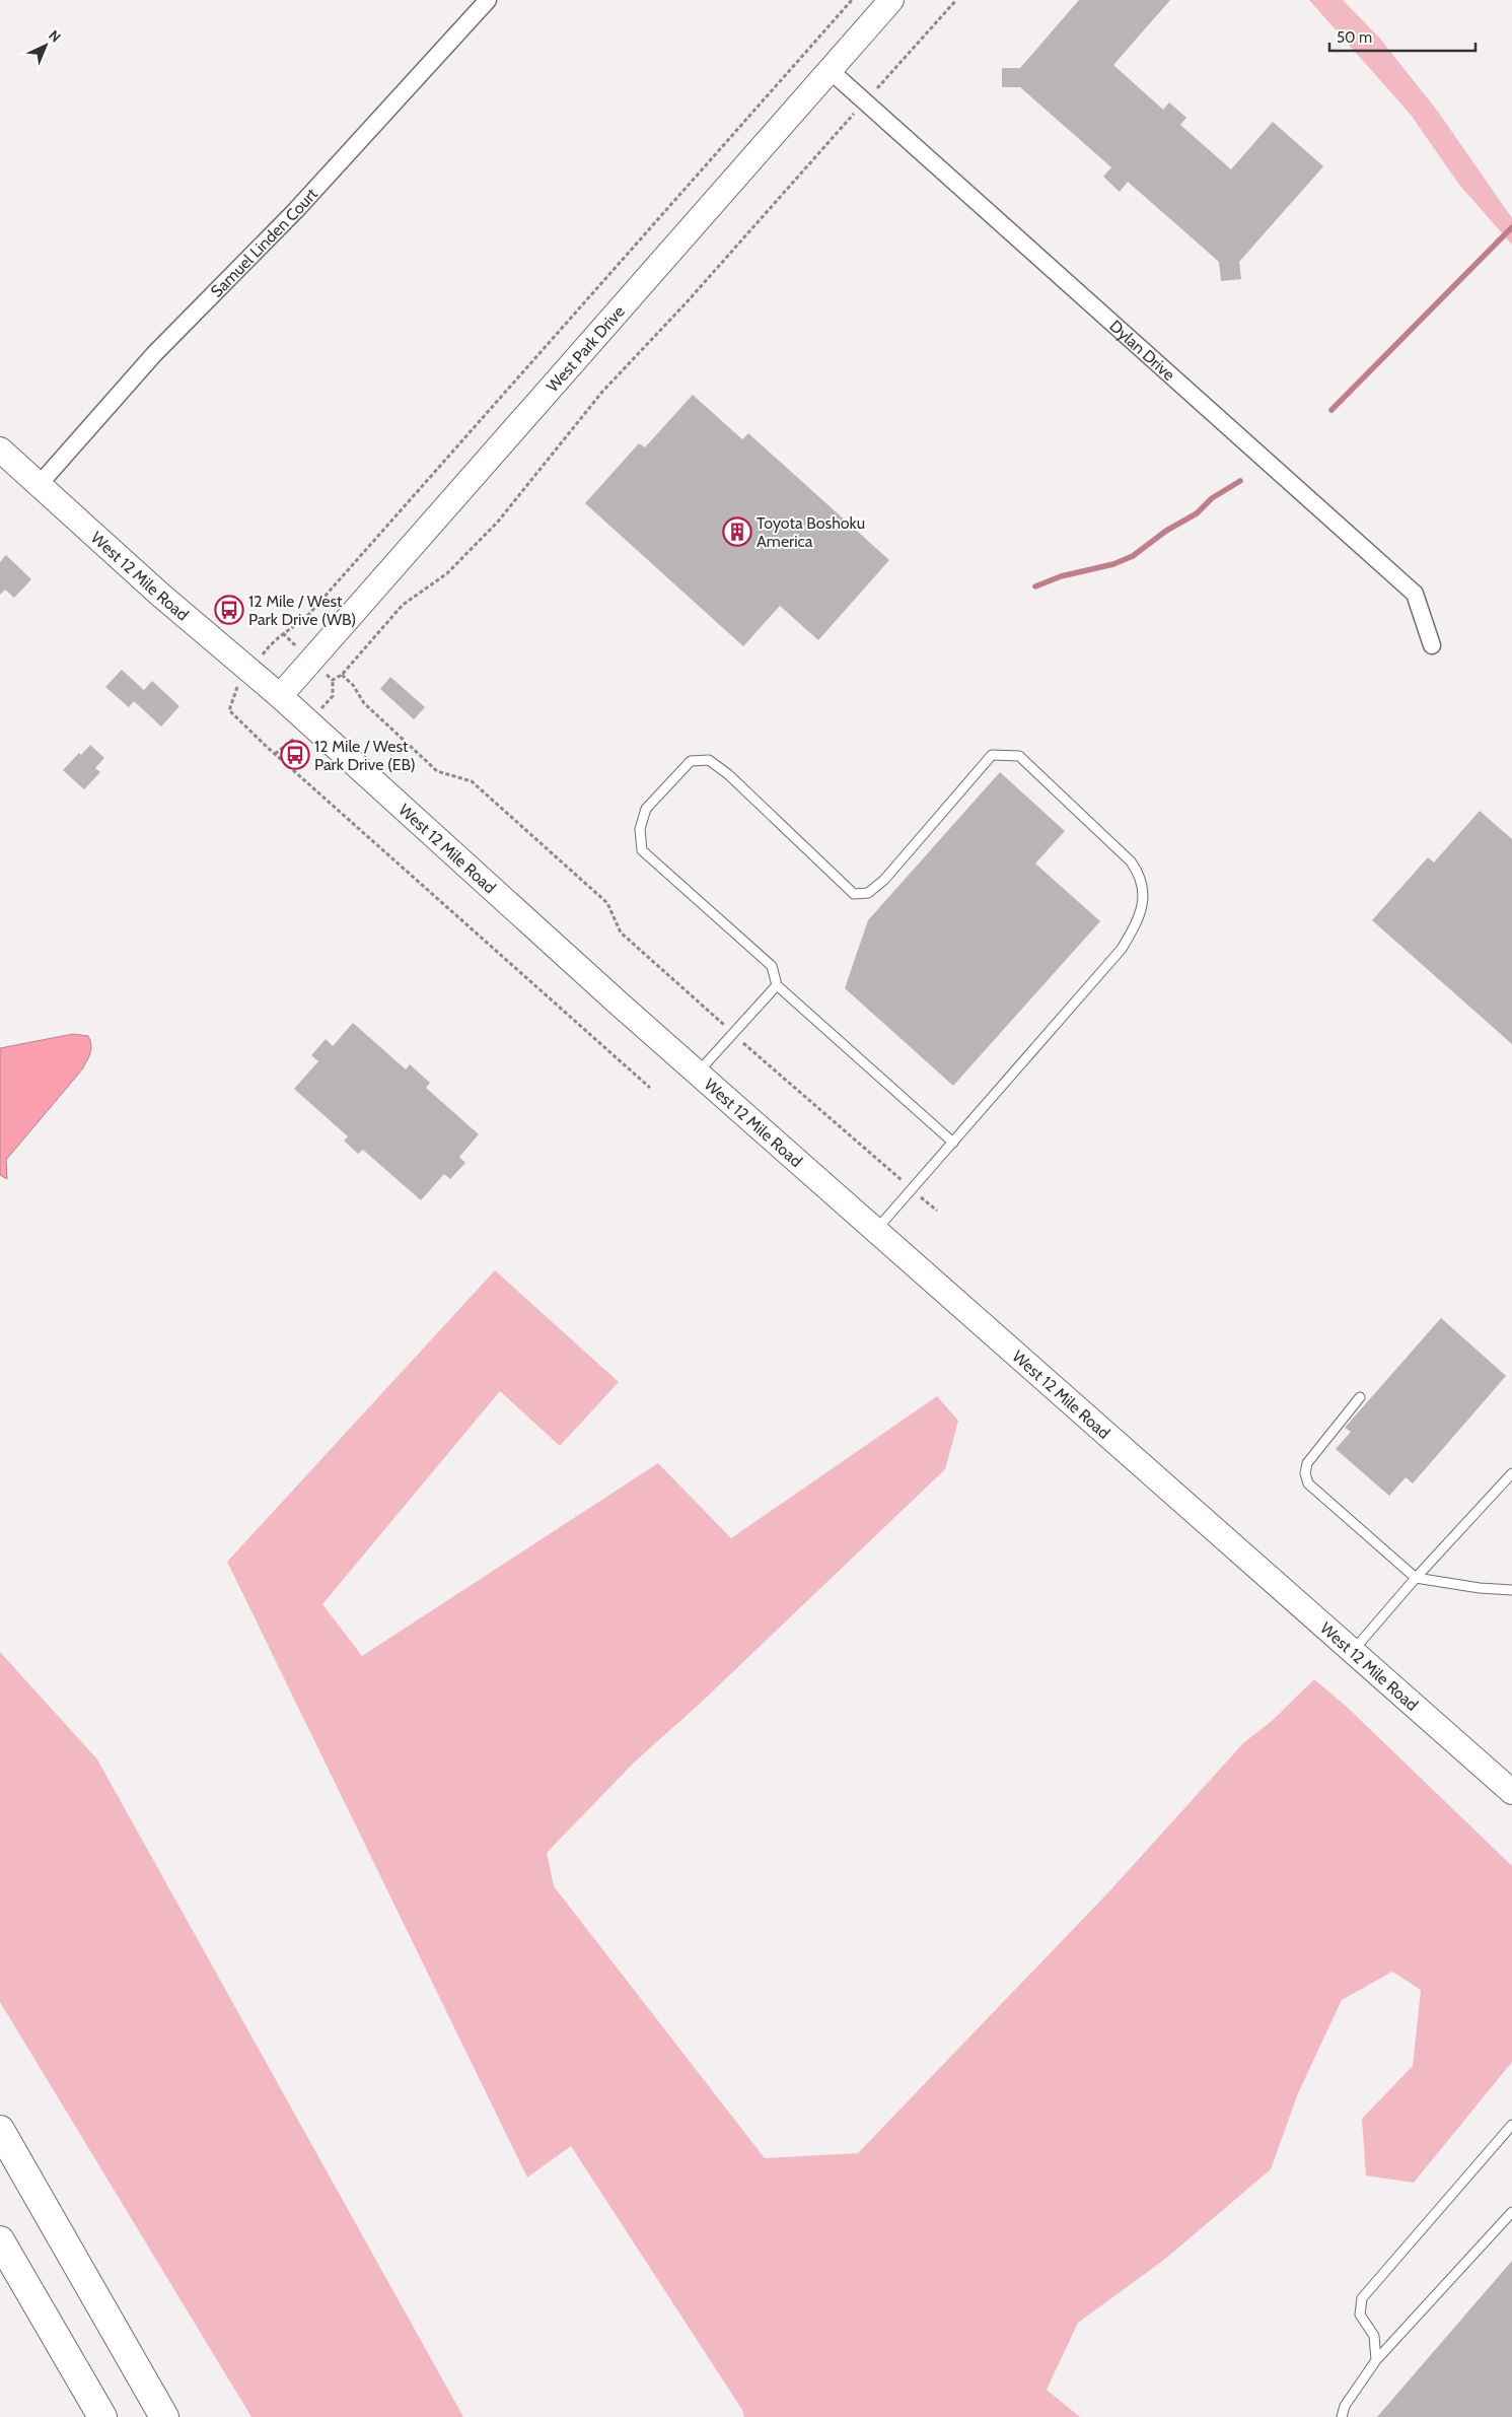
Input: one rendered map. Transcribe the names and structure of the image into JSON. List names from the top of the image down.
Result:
{
  "streets": {
    "main road": ["West Park Drive", "West 12 Mile Road"],
    "street": ["Samuel Linden Court", "Dylan Drive"]
  },
  "crossings": [
    ["Samuel Linden Court", "West 12 Mile Road"],
    ["West Park Drive", "Dylan Drive"],
    ["West Park Drive", "West 12 Mile Road"]
  ],
  "places": {
    "building": ["Toyota Boshoku America"],
    "bus stop": ["12 Mile / West Park Drive (WB)", "12 Mile / West Park Drive (EB)"]
  },
  "scale_bar": "50 m",
  "north": "top right"
}
